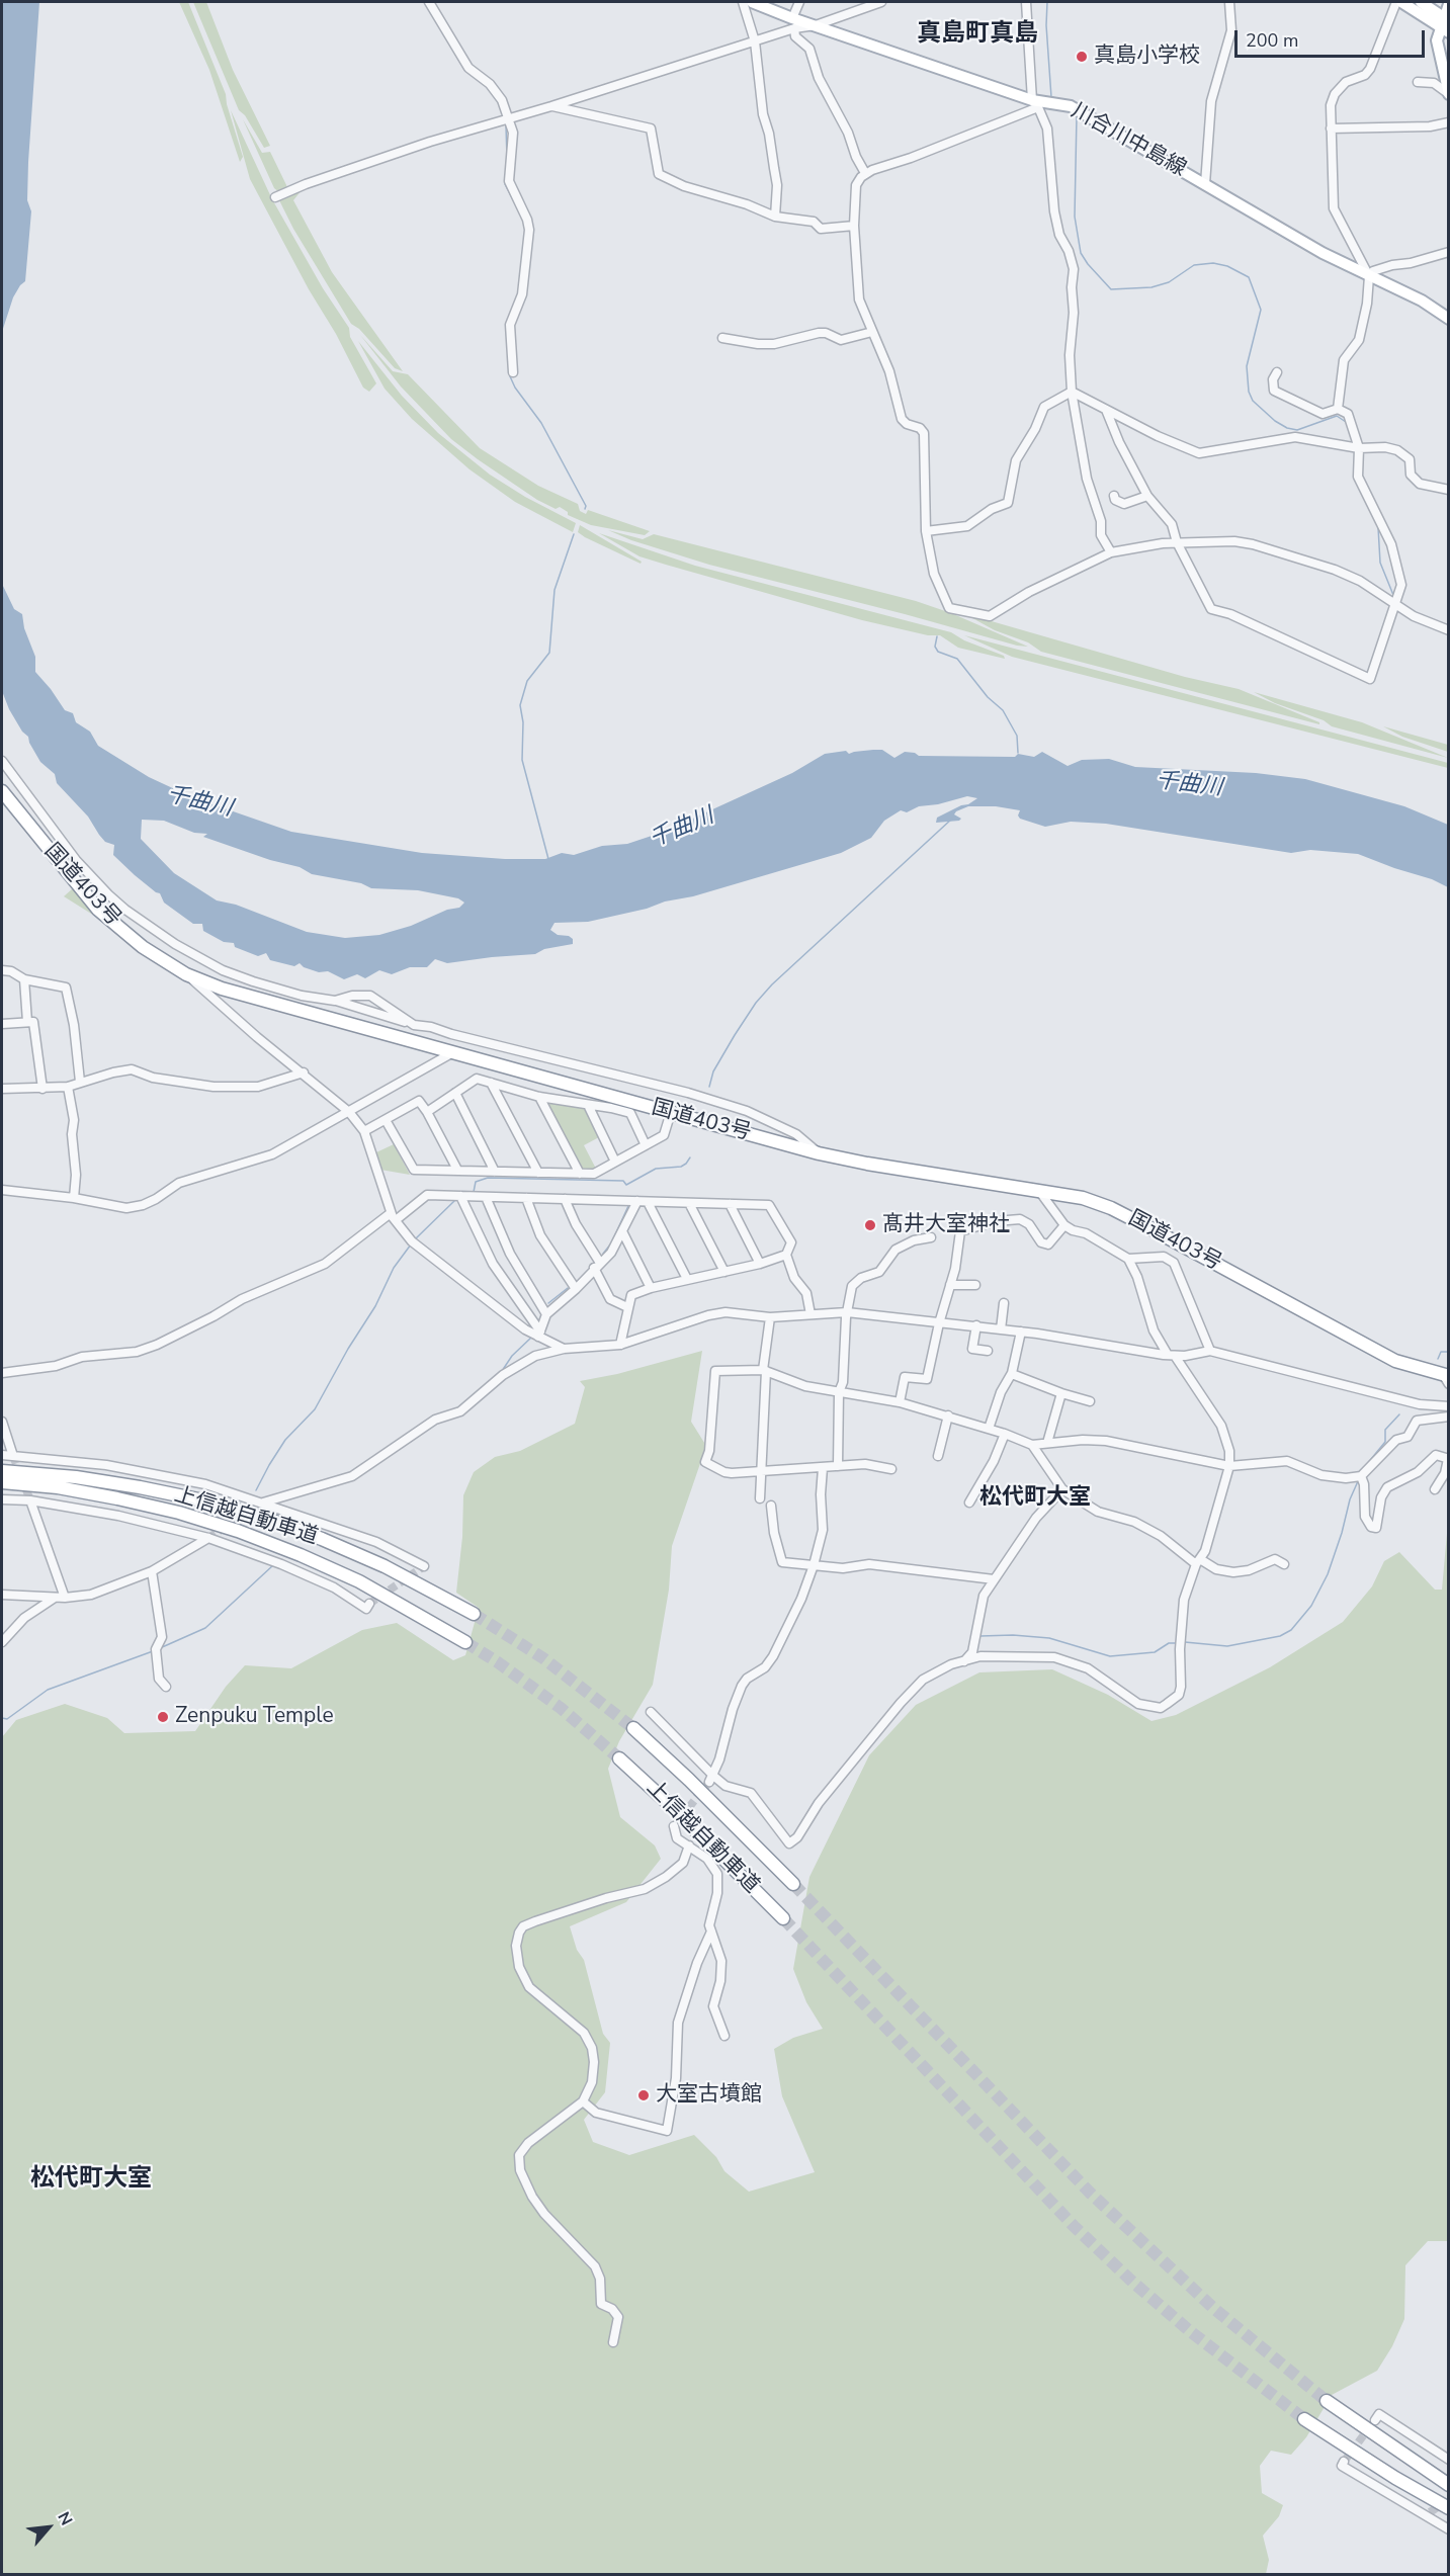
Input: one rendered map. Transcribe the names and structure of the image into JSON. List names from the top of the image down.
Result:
{
  "streets": {
    "highway": ["国道403号", "上信越自動車道"],
    "main road": ["川合川中島線"]
  },
  "districts": ["真島町真島", "松代町大室", "松代町大室"],
  "water": ["千曲川"],
  "places": [
    "真島小学校",
    "髙井大室神社",
    "Zenpuku Temple",
    "大室古墳館"
  ],
  "scale_bar": "200 m",
  "north": "top right"
}
